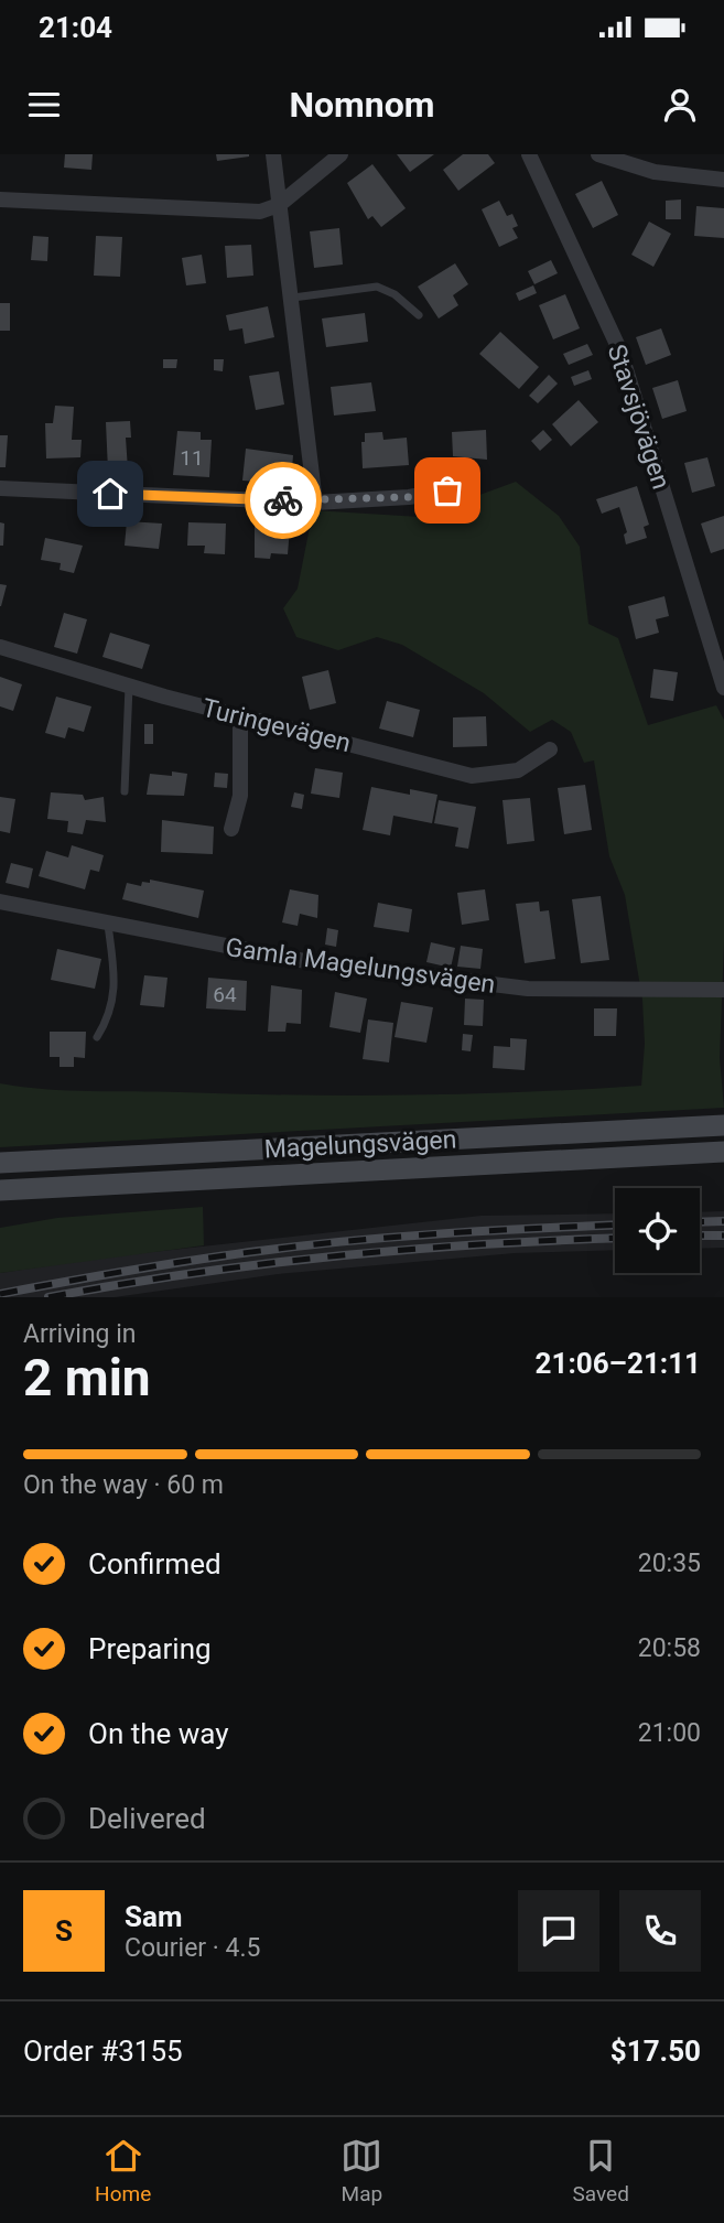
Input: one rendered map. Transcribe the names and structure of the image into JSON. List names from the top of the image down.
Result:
{
  "streets": {
    "main road": ["Magelungsvägen"],
    "street": ["Stavsjövägen", "Turingevägen", "Gamla Magelungsvägen"]
  },
  "house_numbers": ["11", "64"],
  "page": {
    "status": "21:04",
    "header": "Nomnom",
    "heading": ["2 min", "Arriving in", "21:06–21:11"],
    "panel": [
      "Sam",
      "Courier · 4.5",
      "Order #3155",
      "$17.50"
    ],
    "bar": "On the way · 60 m",
    "list": [
      ["Confirmed", "20:35"],
      ["Preparing", "20:58"],
      ["On the way", "21:00"],
      "Delivered"
    ],
    "round": "S",
    "tabs": ["Home", "Map", "Saved"]
  }
}
